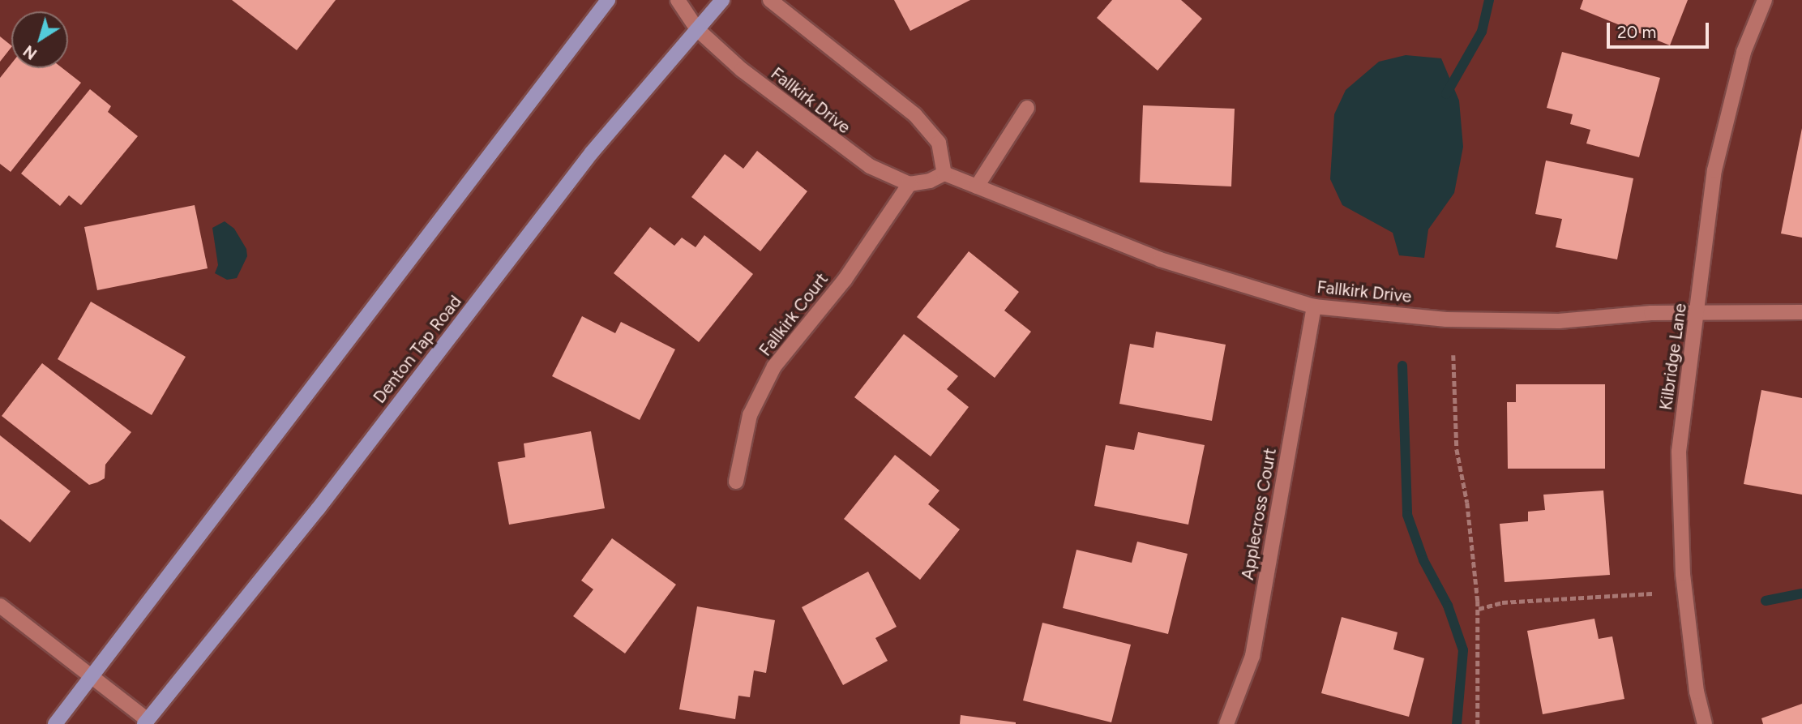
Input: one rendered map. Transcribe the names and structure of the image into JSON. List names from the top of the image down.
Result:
{
  "streets": {
    "main road": ["Denton Tap Road"],
    "street": [
      "Fallkirk Drive",
      "Fallkirk Court",
      "Kilbridge Lane",
      "Applecross Court"
    ]
  },
  "crossings": [
    ["Fallkirk Drive", "Fallkirk Court"],
    ["Fallkirk Drive", "Denton Tap Road"],
    ["Fallkirk Drive", "Kilbridge Lane"],
    ["Fallkirk Drive", "Applecross Court"]
  ],
  "scale_bar": "20 m",
  "north": "bottom left"
}
